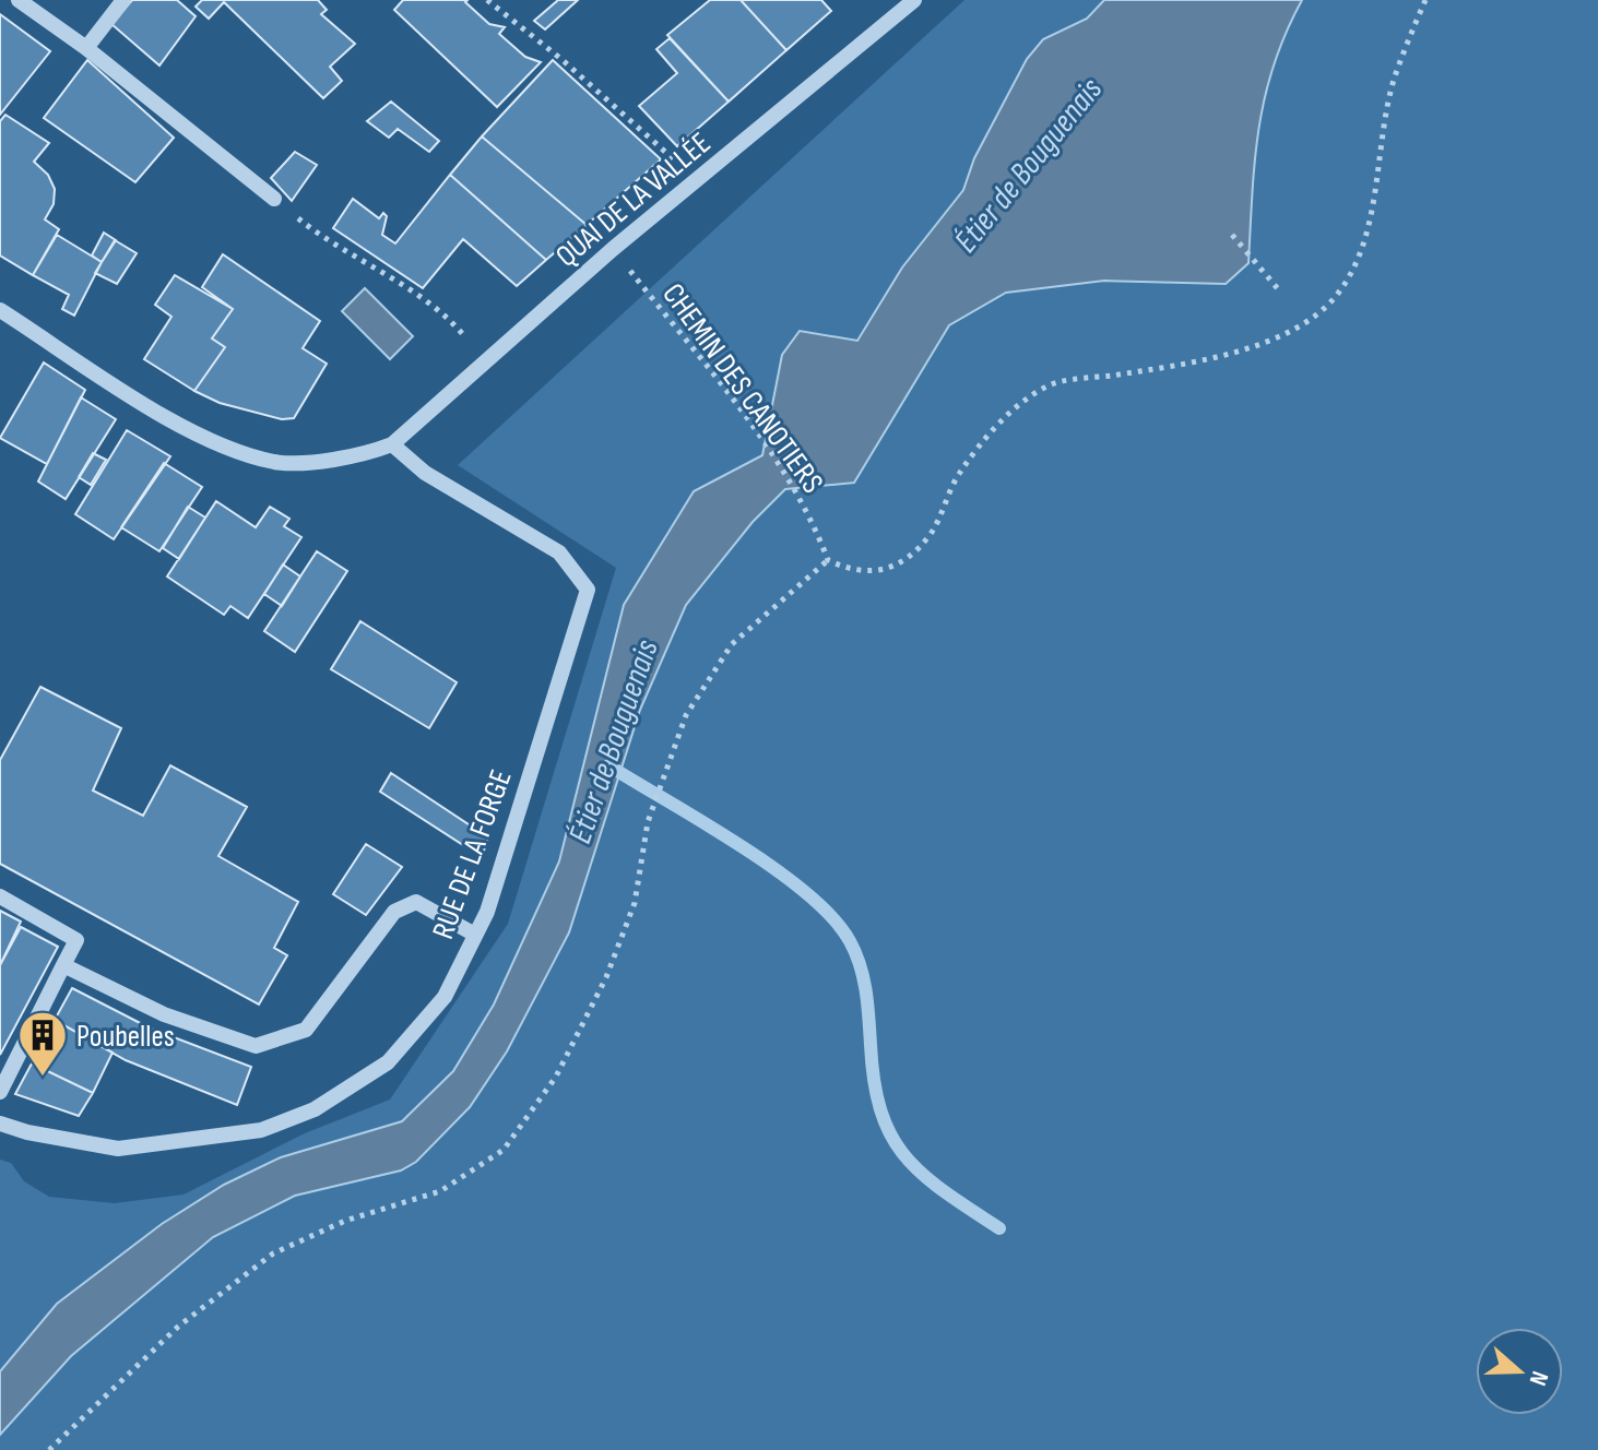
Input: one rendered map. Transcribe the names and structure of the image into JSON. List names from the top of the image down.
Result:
{
  "streets": {
    "street": ["QUAI DE LA VALLÉE", "RUE DE LA FORGE"],
    "path": ["CHEMIN DES CANOTIERS"]
  },
  "crossings": [
    ["QUAI DE LA VALLÉE", "CHEMIN DES CANOTIERS"],
    ["QUAI DE LA VALLÉE", "RUE DE LA FORGE"]
  ],
  "water": ["Étier de Bouguenais"],
  "places": {
    "building": ["Poubelles"]
  },
  "north": "right"
}
